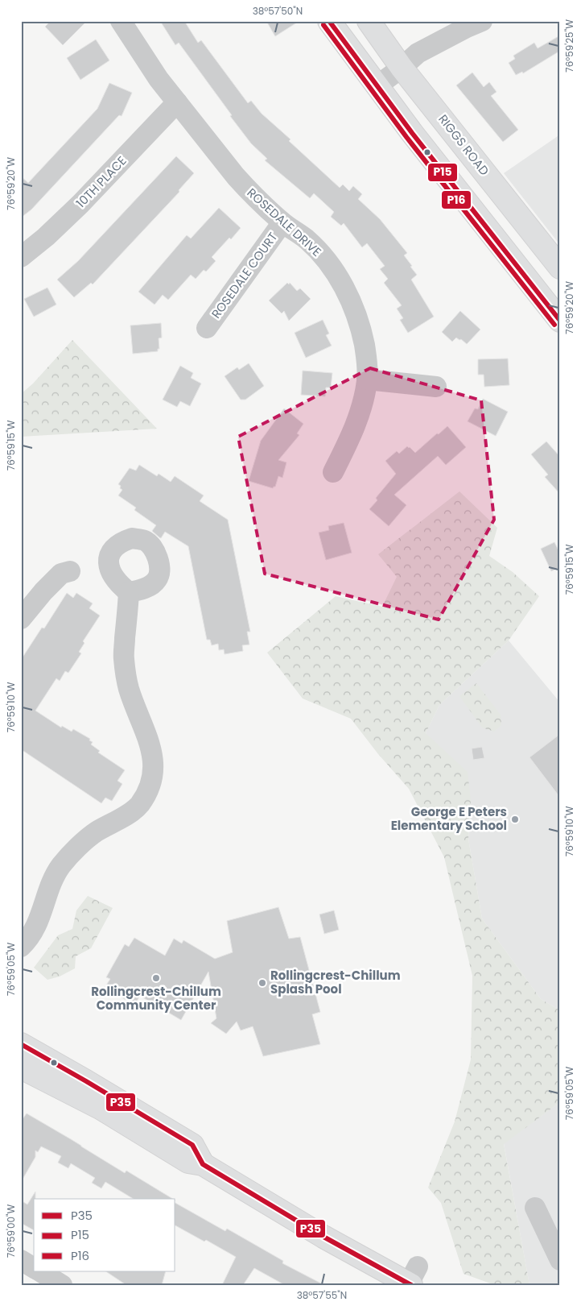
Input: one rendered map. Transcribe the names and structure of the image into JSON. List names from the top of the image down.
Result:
{
  "streets": {
    "main road": ["RIGGS ROAD"],
    "street": ["10TH PLACE", "ROSEDALE DRIVE", "ROSEDALE COURT"]
  },
  "crossings": [
    ["10TH PLACE", "ROSEDALE DRIVE"],
    ["ROSEDALE DRIVE", "ROSEDALE COURT"]
  ],
  "places": ["George E Peters Elementary School", "Rollingcrest-Chillum Community Center", "Rollingcrest-Chillum Splash Pool"],
  "lines": ["transit line P15", "transit line P16", "transit line P35"],
  "legend": ["P35", "P15", "P16"],
  "coordinates": [
    "38°57'50\"N",
    "76°59'25\"W",
    "76°59'20\"W",
    "76°59'15\"W",
    "76°59'10\"W",
    "76°59'05\"W",
    "76°59'00\"W",
    "38°57'55\"N"
  ]
}
